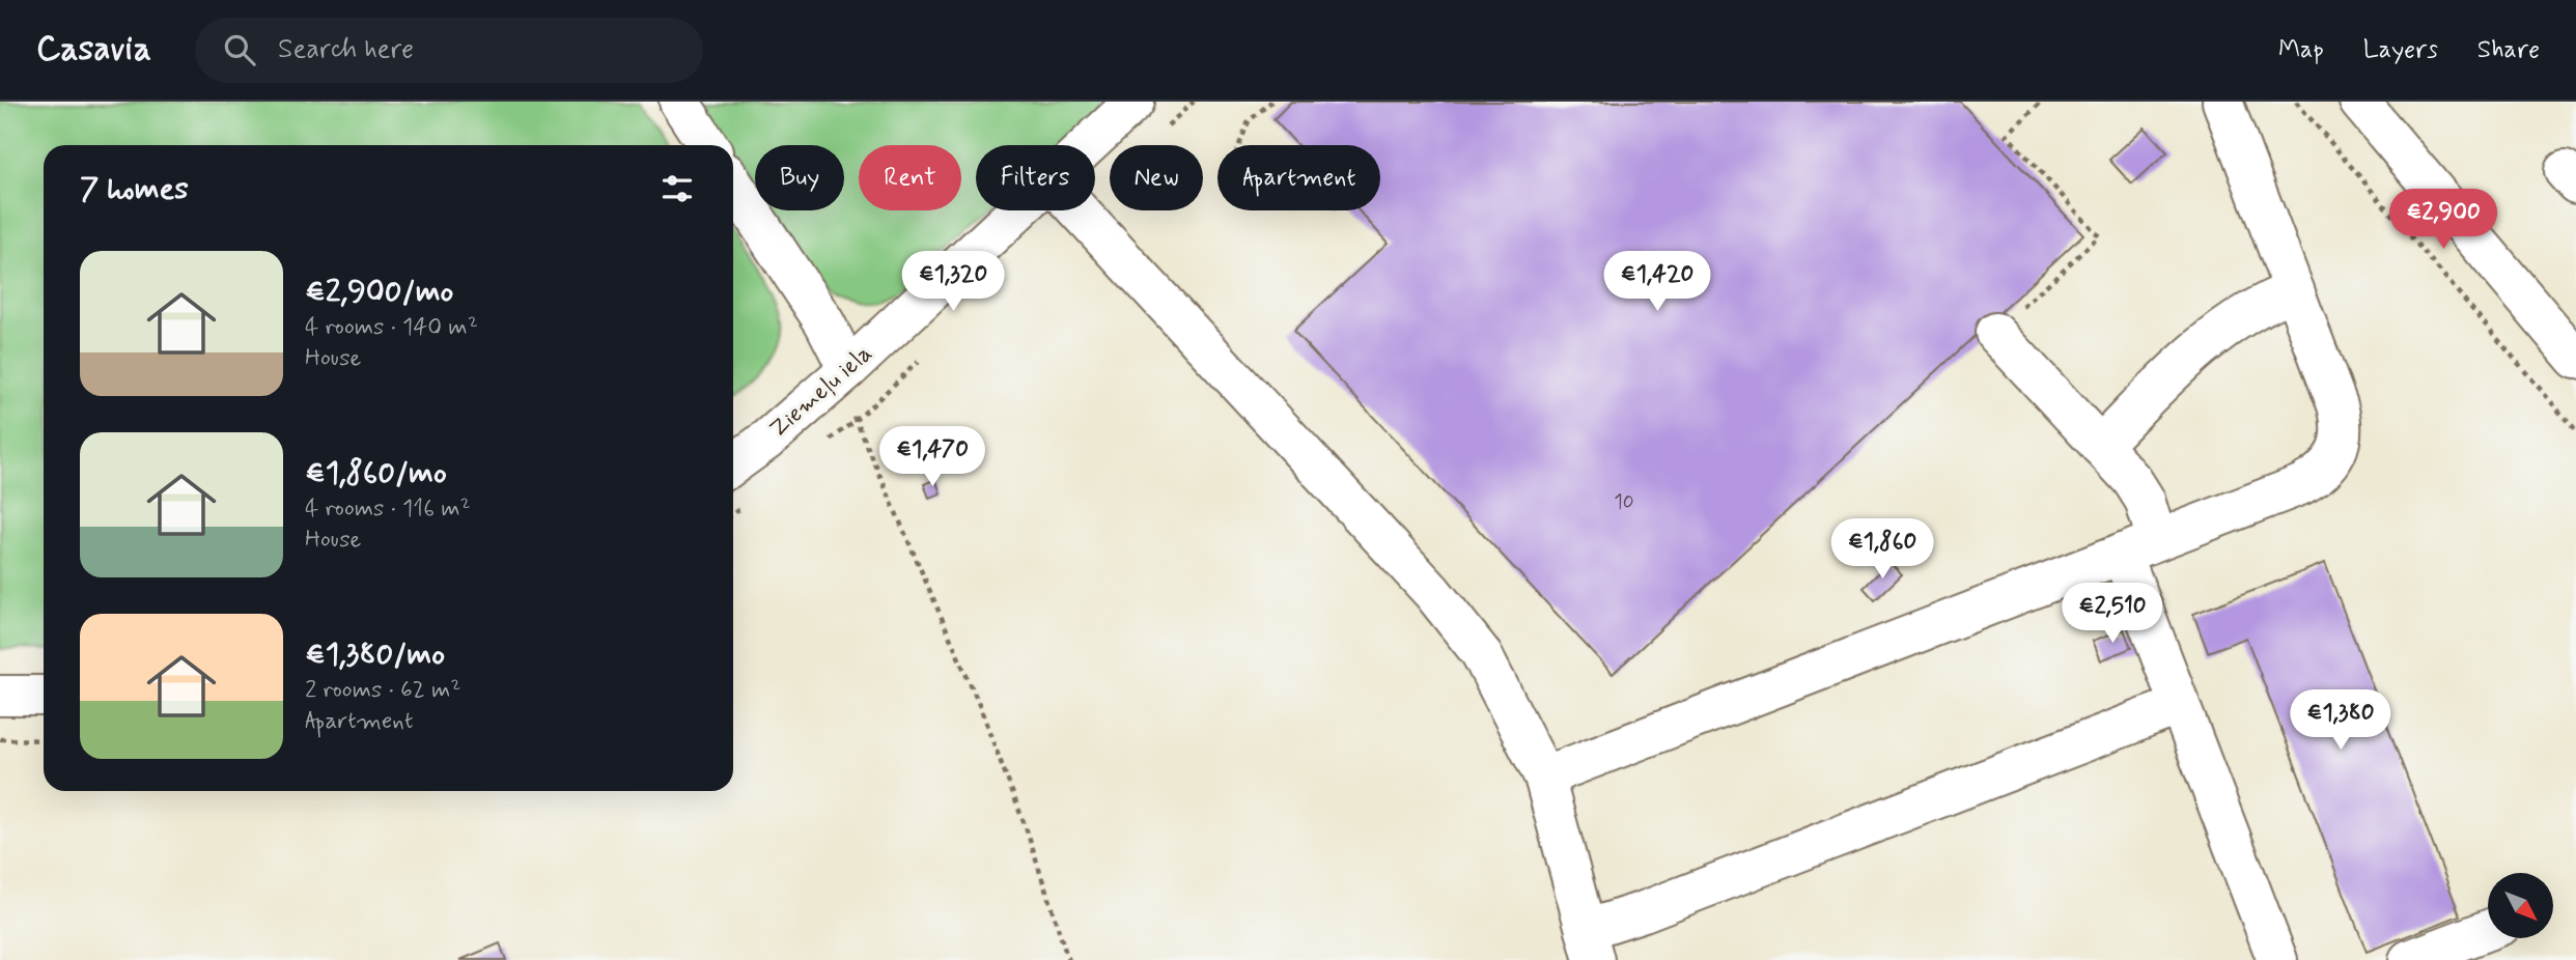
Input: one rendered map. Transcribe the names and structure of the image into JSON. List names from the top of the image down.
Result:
{
  "streets": {
    "street": ["Ziemeļu iela"]
  },
  "house_numbers": ["10"],
  "north": "bottom right",
  "page": {
    "header": "Casavia",
    "search": "Search here",
    "nav": ["Map", "Layers", "Share"],
    "chip": [
      "Buy",
      "Rent",
      "Filters",
      "New",
      "Apartment"
    ],
    "heading": "7 homes",
    "price": [
      "€2,900",
      "€1,320",
      "€1,420",
      "€1,470",
      "€1,860",
      "€2,510",
      "€1,380"
    ],
    "list": [
      {
        "name": "€2,900/mo",
        "note": "4 rooms · 140 m² · House"
      },
      {
        "name": "€1,860/mo",
        "note": "4 rooms · 116 m² · House"
      },
      {
        "name": "€1,380/mo",
        "note": "2 rooms · 62 m² · Apartment"
      }
    ]
  }
}
